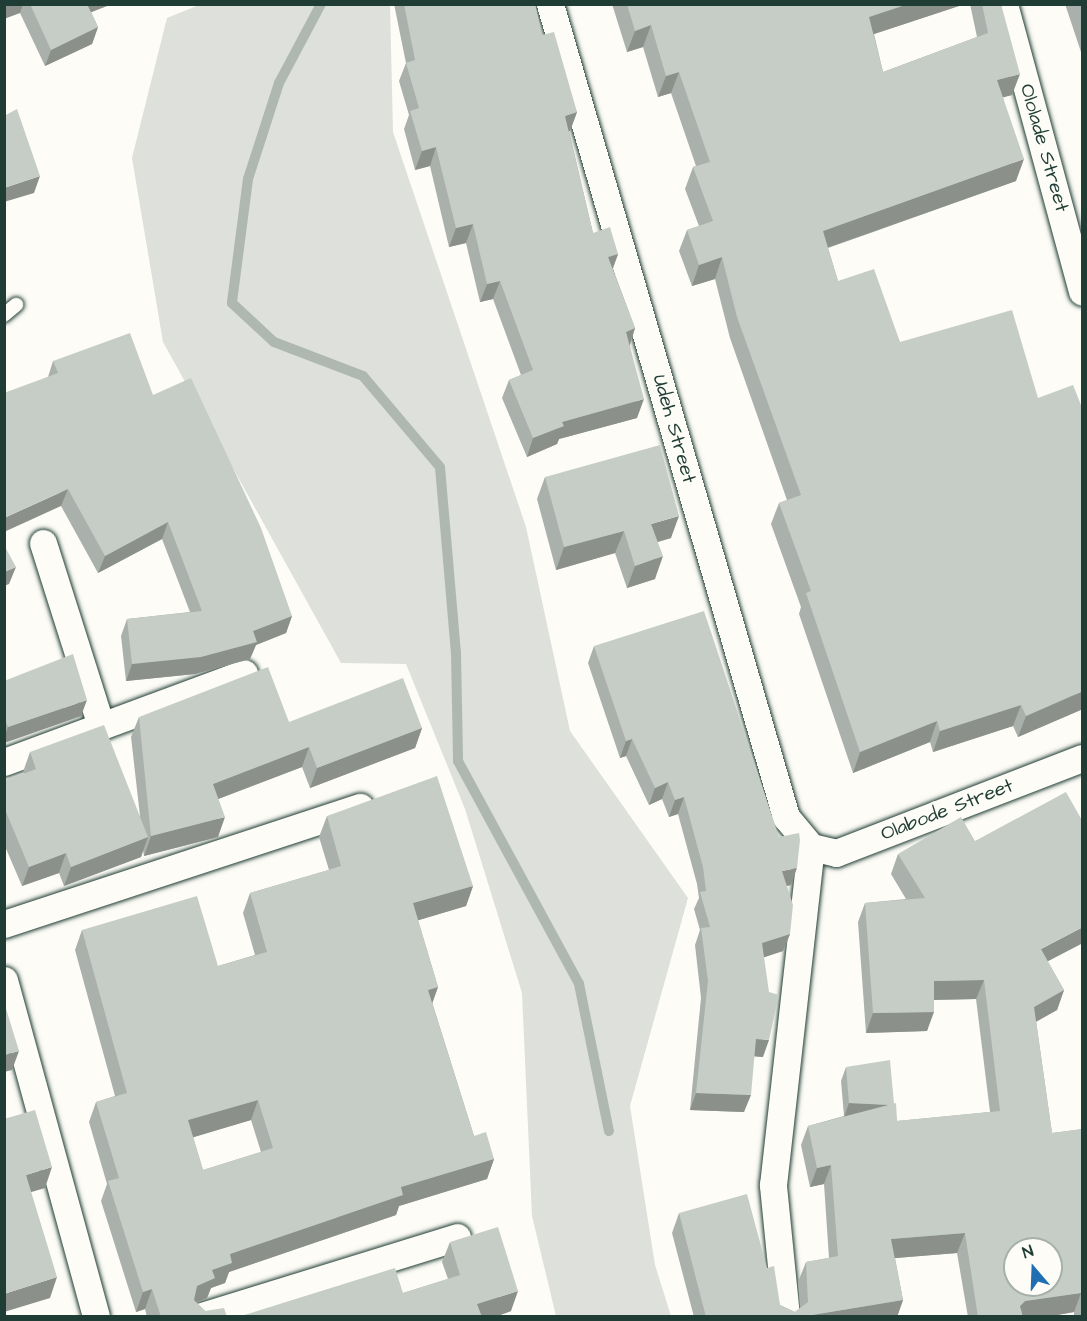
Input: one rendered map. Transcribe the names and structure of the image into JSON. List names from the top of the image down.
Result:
{
  "streets": {
    "street": ["Ololade Street", "Udeh Street", "Olabode Street"]
  },
  "crossings": [
    ["Udeh Street", "Olabode Street"]
  ],
  "north": "top"
}
